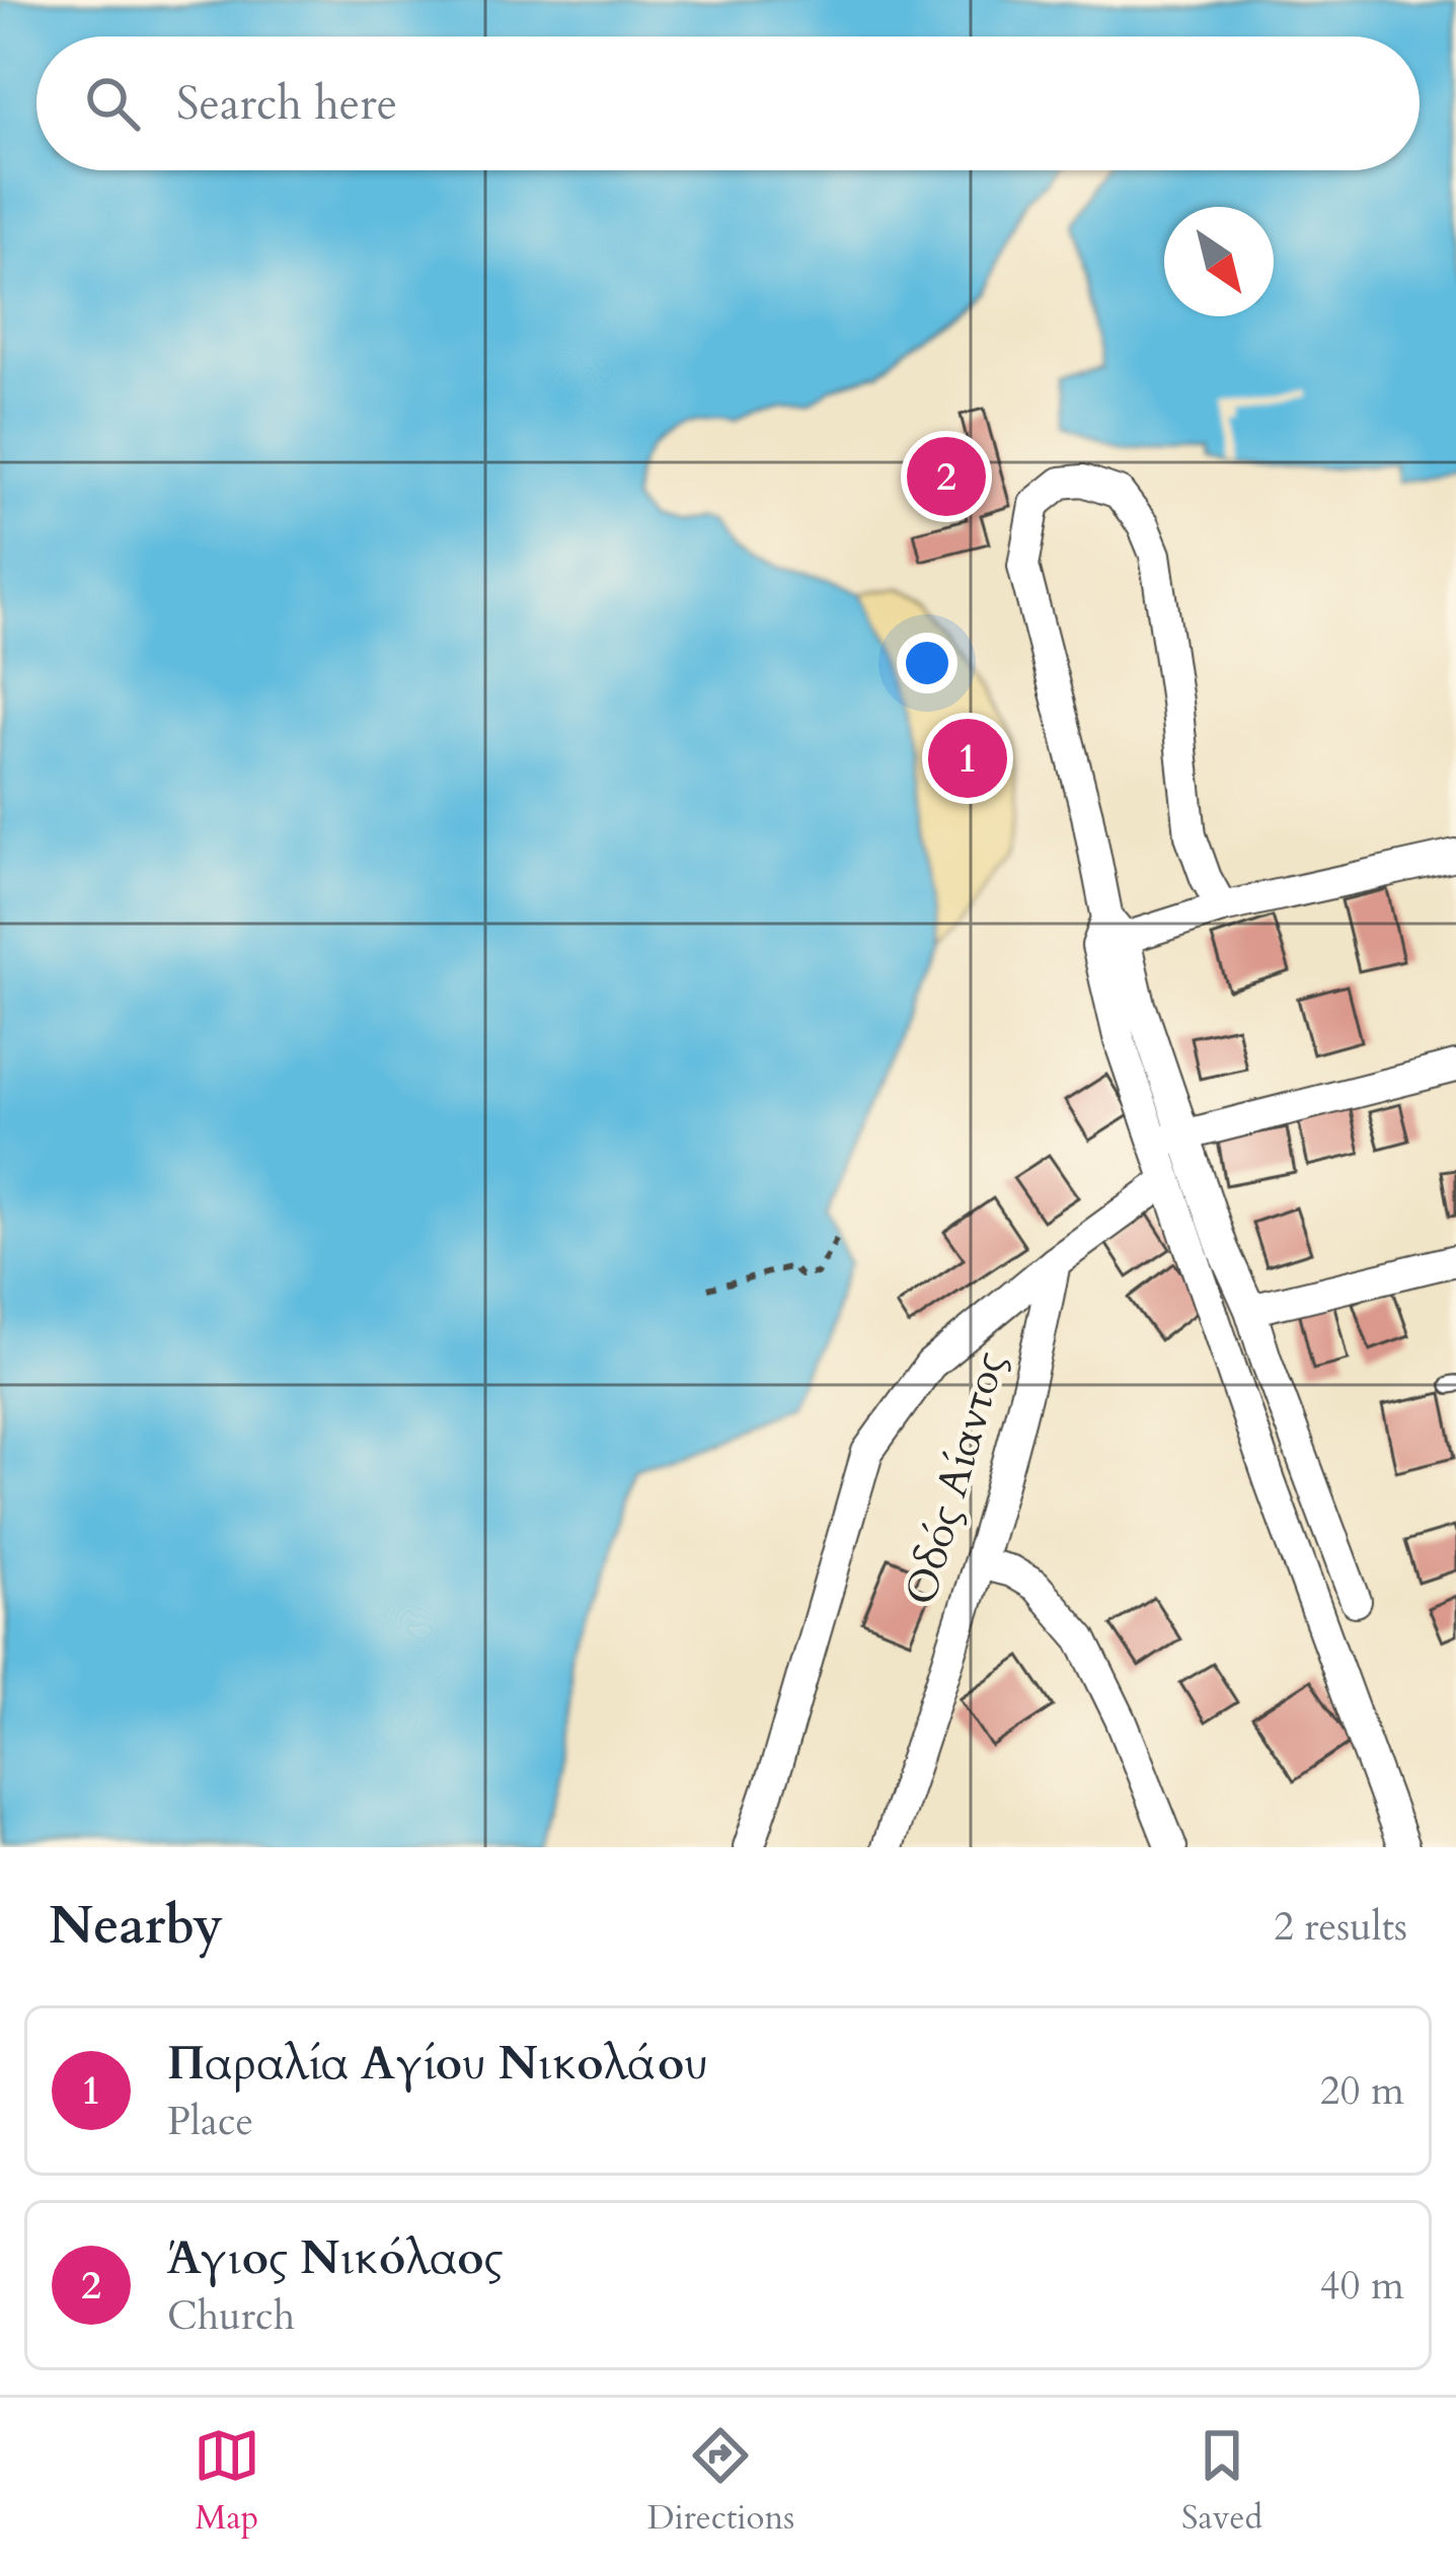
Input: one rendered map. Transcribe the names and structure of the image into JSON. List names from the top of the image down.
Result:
{
  "streets": {
    "street": ["Οδός Αίαντος"]
  },
  "north": "bottom right",
  "page": {
    "search": "Search here",
    "pins": ["2", "1"],
    "heading": ["Nearby", "2 results"],
    "list": [
      {
        "mark": "1",
        "name": "Παραλία Αγίου Νικολάου",
        "note": "Place",
        "value": "20 m"
      },
      {
        "mark": "2",
        "name": "Άγιος Νικόλαος",
        "note": "Church",
        "value": "40 m"
      }
    ],
    "nav": ["Map", "Directions", "Saved"]
  }
}
